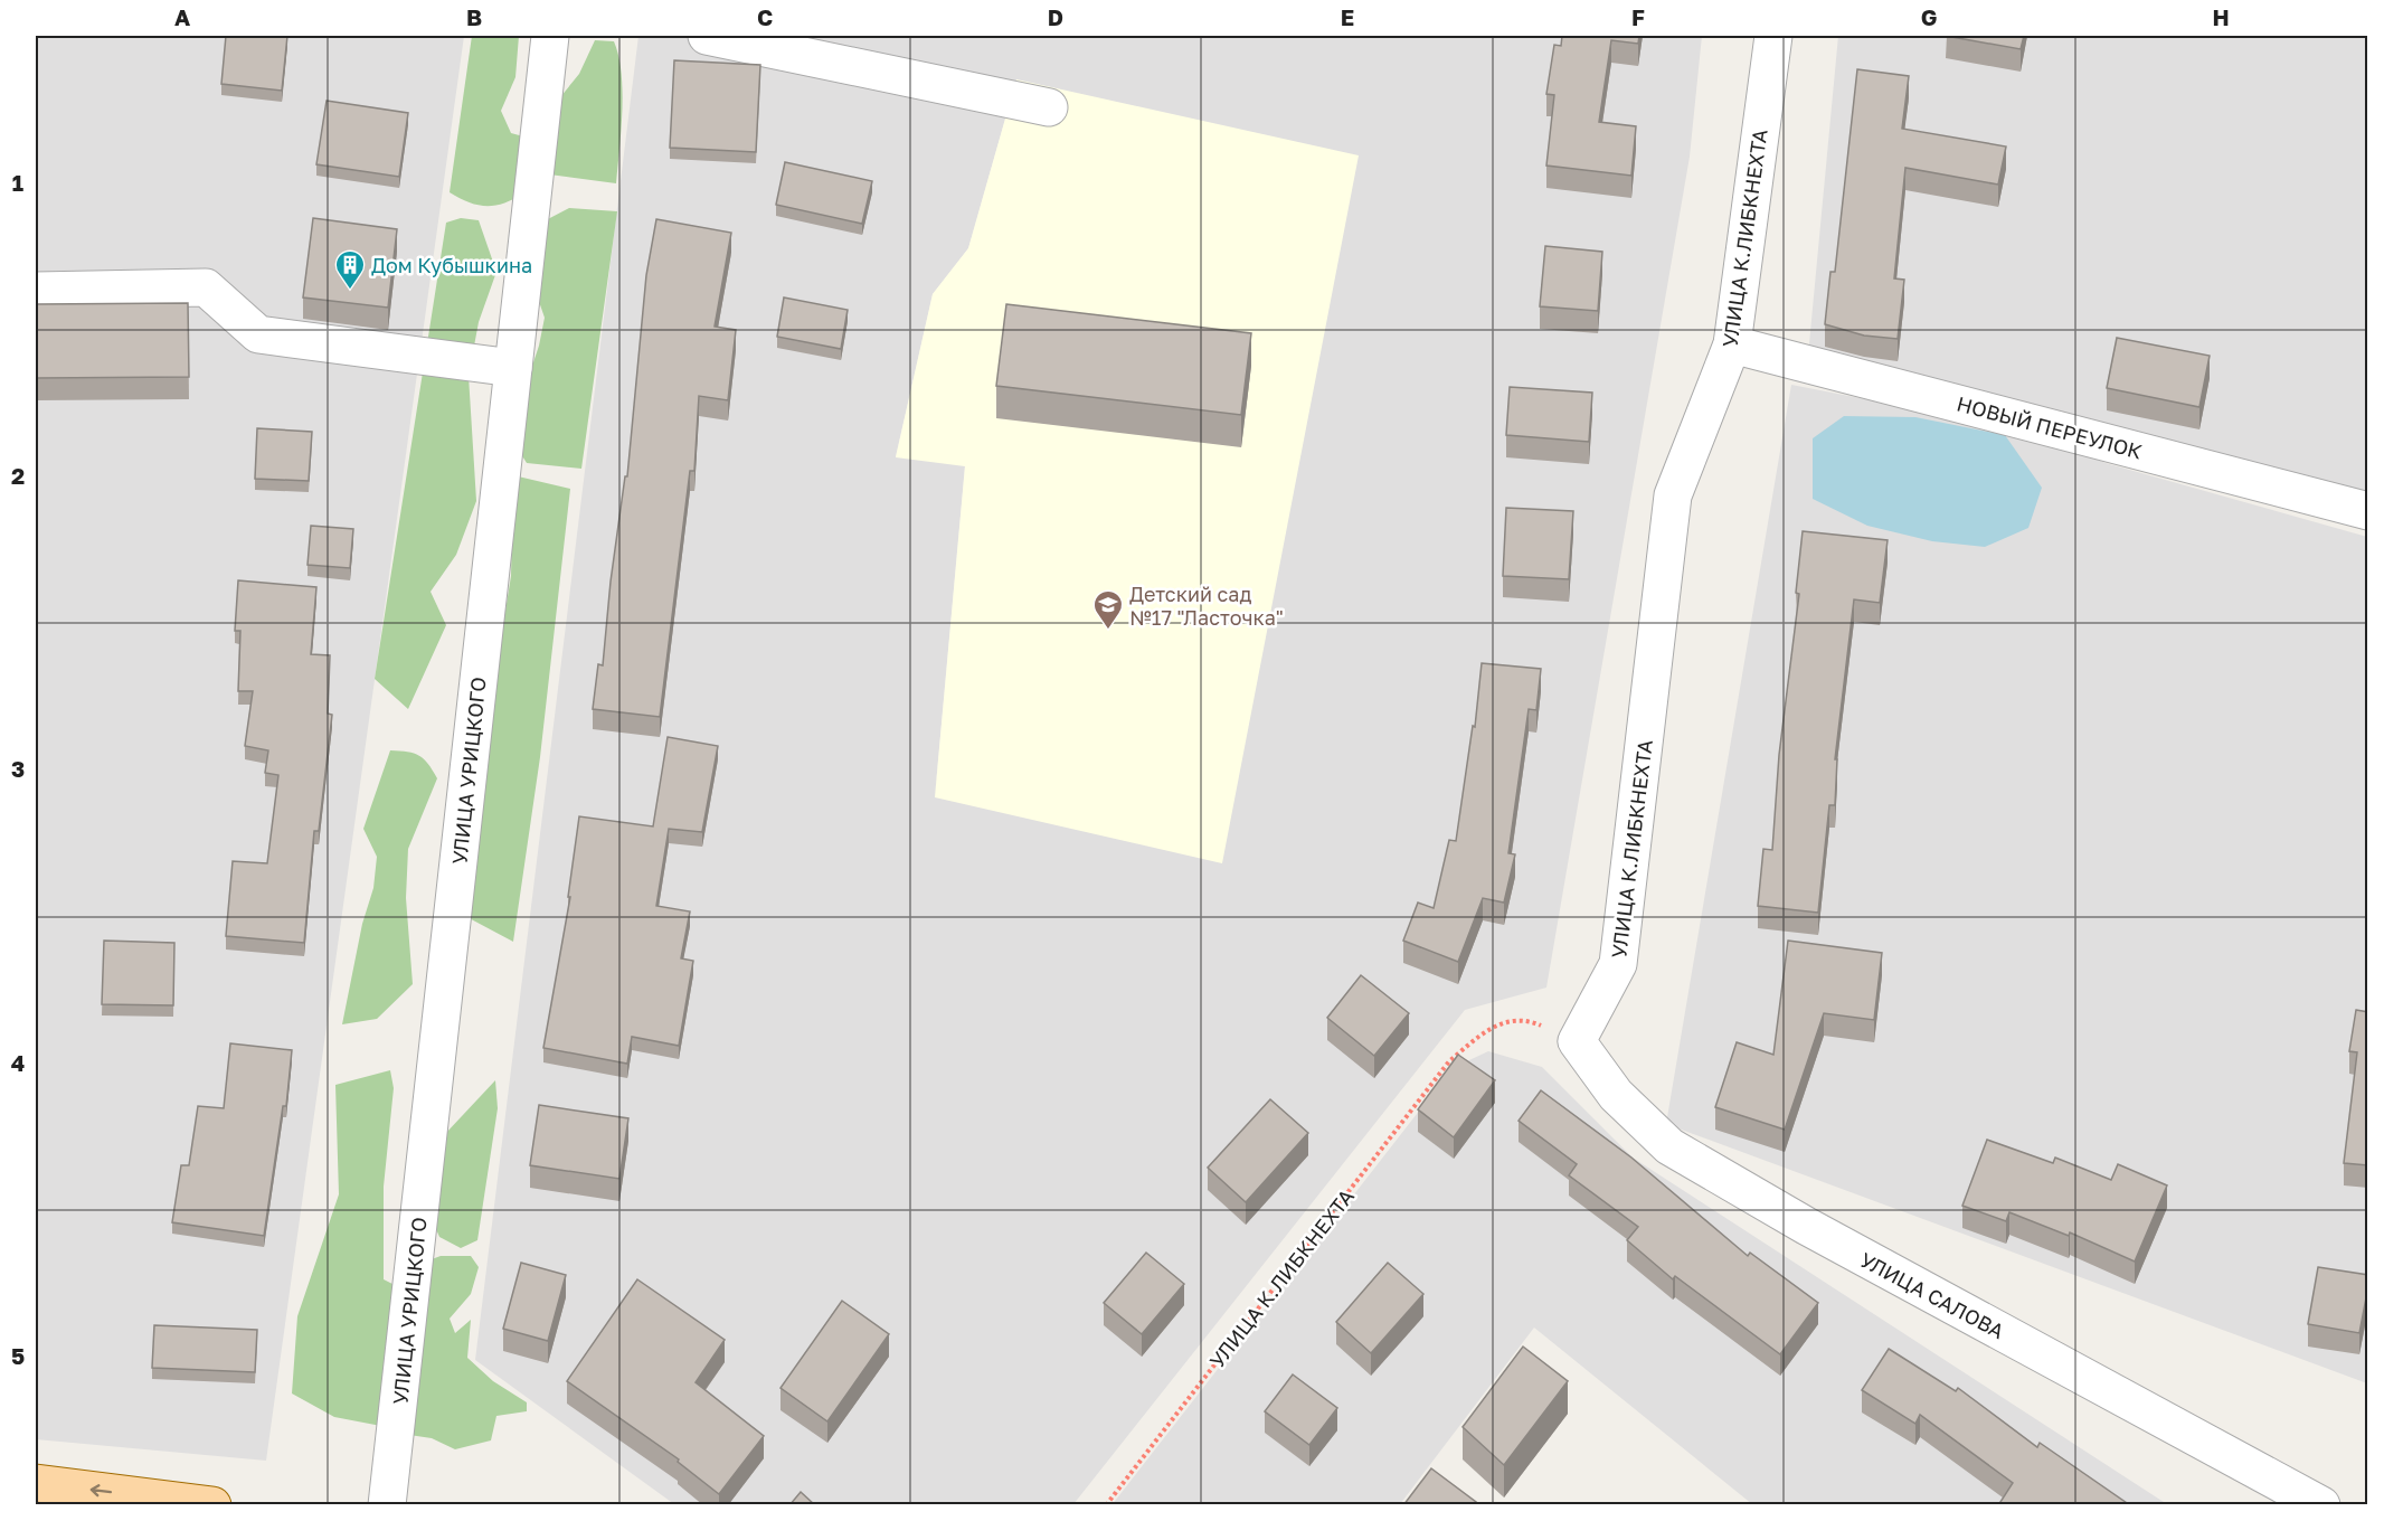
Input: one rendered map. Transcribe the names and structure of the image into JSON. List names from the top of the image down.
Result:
{
  "streets": {
    "street": [
      "УЛИЦА К.ЛИБКНЕХТА",
      "НОВЫЙ ПЕРЕУЛОК",
      "УЛИЦА УРИЦКОГО",
      "УЛИЦА САЛОВА"
    ]
  },
  "crossings": [
    ["УЛИЦА К.ЛИБКНЕХТА", "НОВЫЙ ПЕРЕУЛОК"],
    ["УЛИЦА К.ЛИБКНЕХТА", "УЛИЦА САЛОВА"]
  ],
  "places": {
    "building": ["Дом Кубышкина"],
    "school or university": ["Детский сад №17 \"Ласточка\""]
  },
  "grid": {
    "columns": [
      "A",
      "B",
      "C",
      "D",
      "E",
      "F",
      "G",
      "H"
    ],
    "rows": [
      "1",
      "2",
      "3",
      "4",
      "5"
    ]
  }
}
